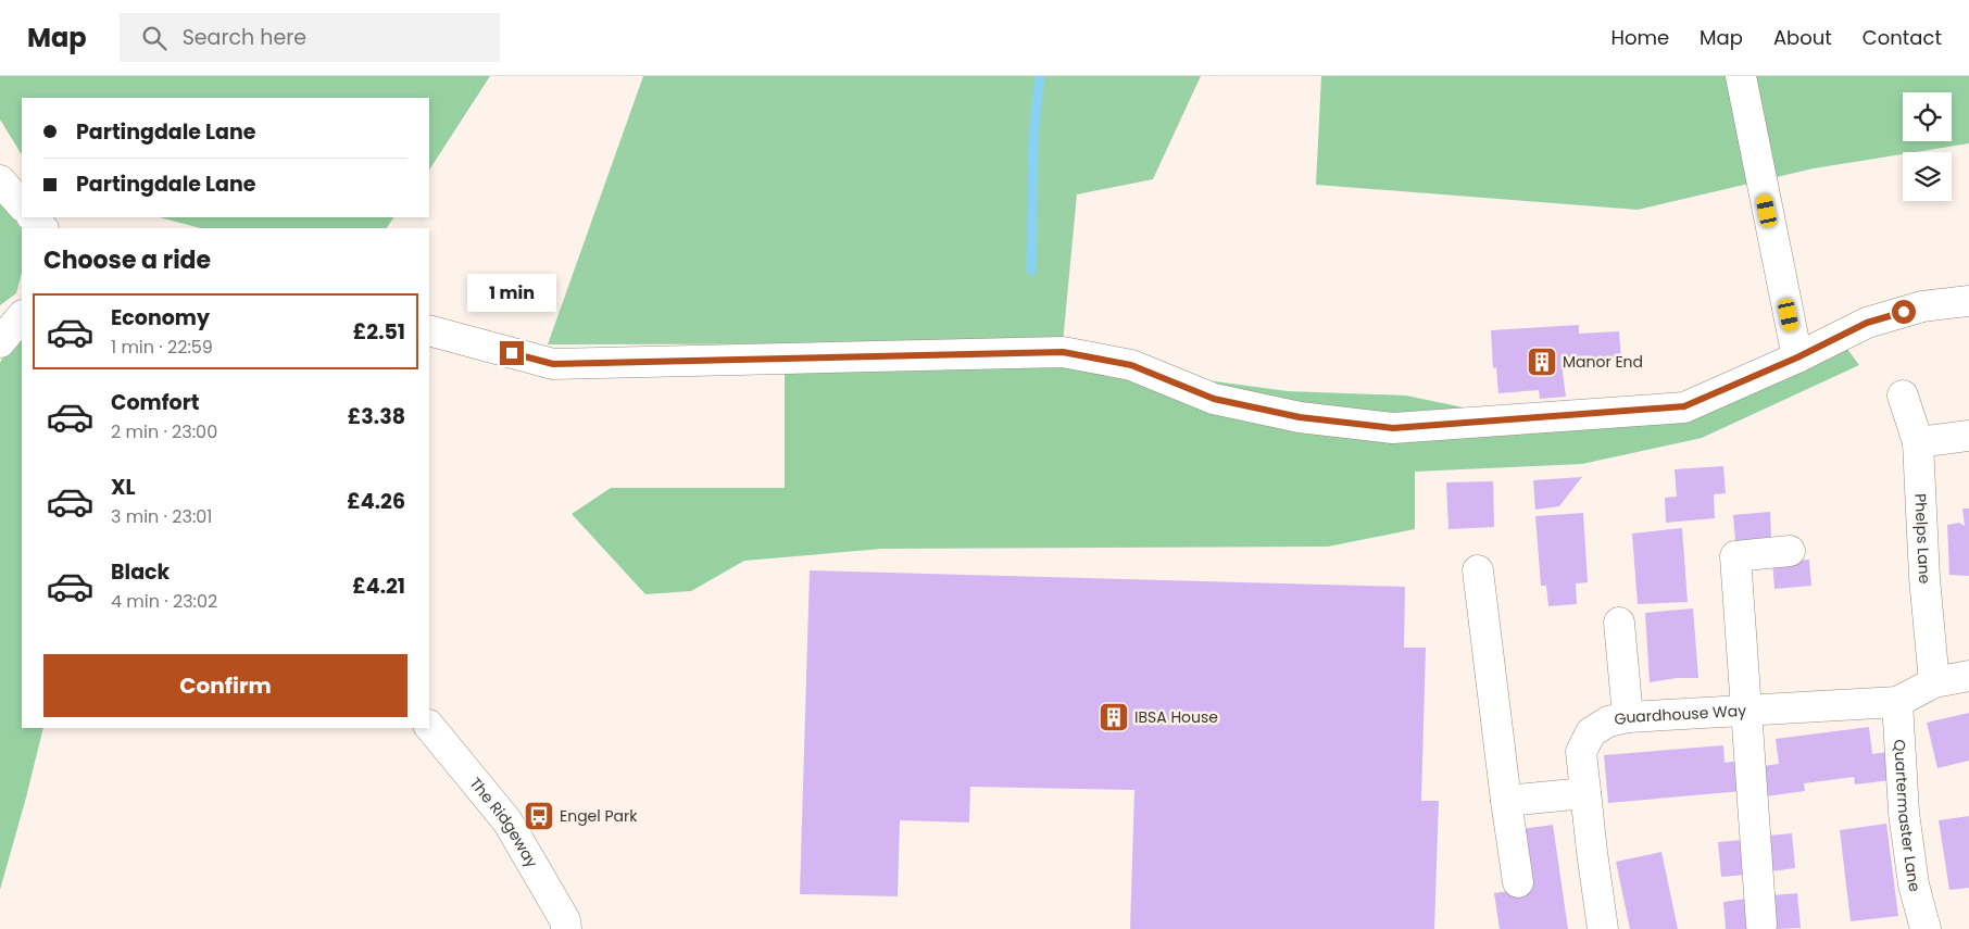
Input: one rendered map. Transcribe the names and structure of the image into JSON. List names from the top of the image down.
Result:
{
  "streets": {
    "street": [
      "Phelps Lane",
      "Guardhouse Way",
      "Quartermaster Lane",
      "The Ridgeway"
    ]
  },
  "crossings": [
    ["Phelps Lane", "Guardhouse Way"],
    ["Guardhouse Way", "Quartermaster Lane"]
  ],
  "places": {
    "building": ["Manor End", "IBSA House"],
    "bus stop": ["Engel Park"]
  },
  "page": {
    "header": "Map",
    "search": "Search here",
    "nav": [
      "Home",
      "Map",
      "About",
      "Contact"
    ],
    "banner": ["Partingdale Lane", "Partingdale Lane"],
    "heading": "Choose a ride",
    "bubble": "1 min",
    "list": [
      {
        "name": "Economy",
        "note": "1 min · 22:59",
        "value": "£2.51"
      },
      {
        "name": "Comfort",
        "note": "2 min · 23:00",
        "value": "£3.38"
      },
      {
        "name": "XL",
        "note": "3 min · 23:01",
        "value": "£4.26"
      },
      {
        "name": "Black",
        "note": "4 min · 23:02",
        "value": "£4.21"
      }
    ],
    "buttons": "Confirm"
  }
}
